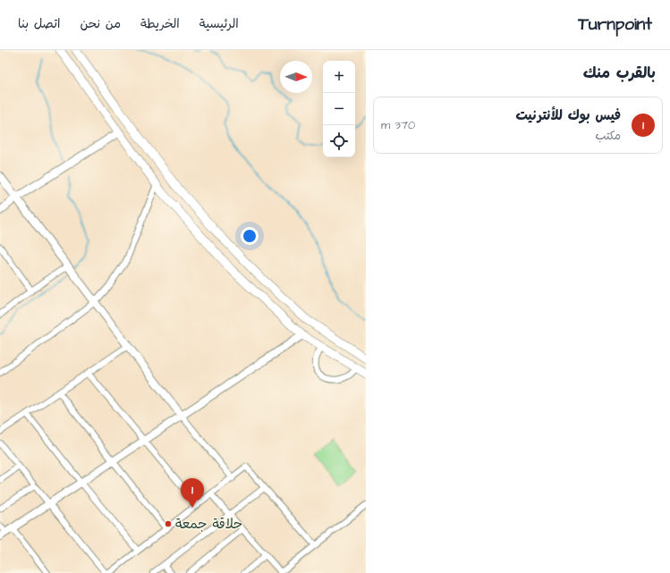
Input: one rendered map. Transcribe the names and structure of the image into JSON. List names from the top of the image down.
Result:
{
  "places": ["حلاقة جمعة"],
  "north": "right",
  "page": {
    "header": "Turnpoint",
    "nav": [
      "الرئيسية",
      "الخريطة",
      "من نحن",
      "اتصل بنا"
    ],
    "heading": "بالقرب منك",
    "map_buttons": ["+", "−"],
    "list": [
      {
        "mark": "1",
        "name": "فيس بوك للأنترنيت",
        "note": "مكتب",
        "value": "370 m"
      }
    ],
    "pins": "1"
  }
}
